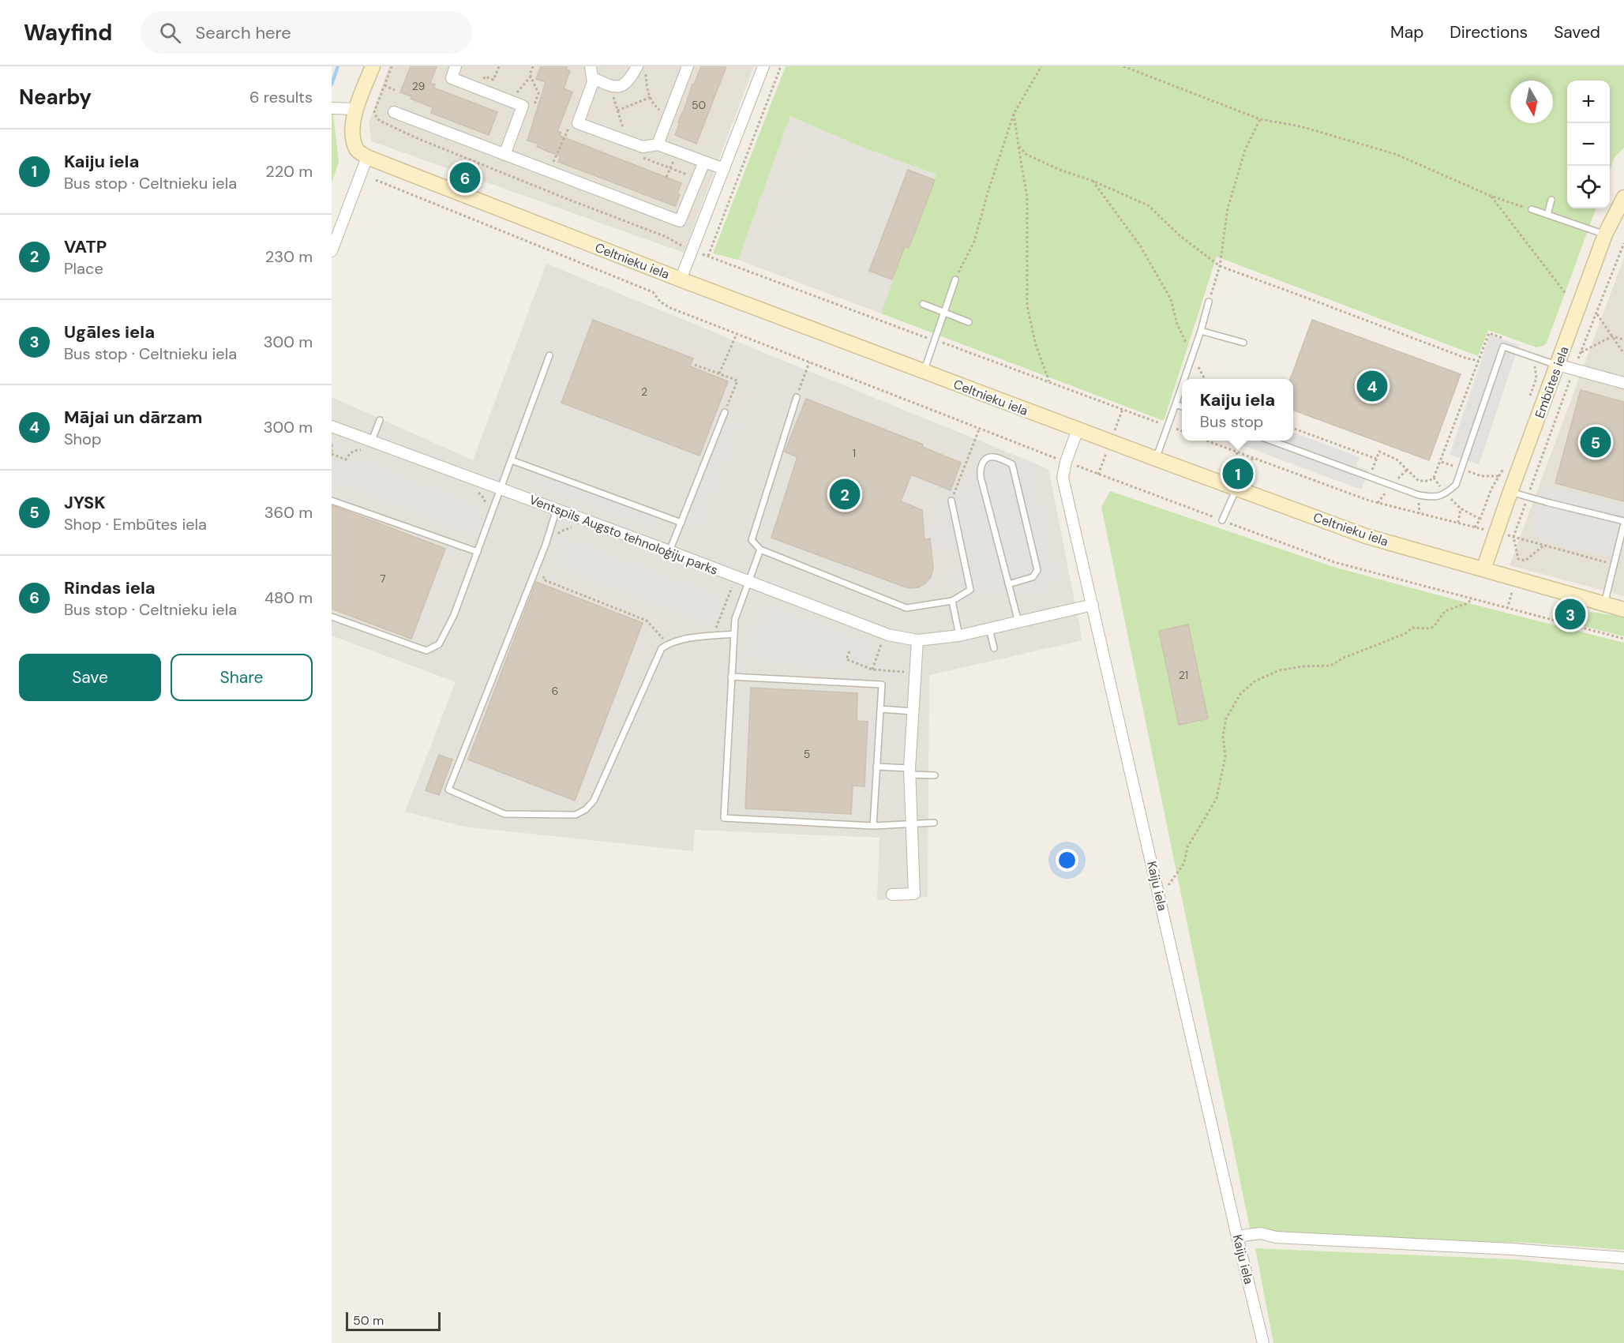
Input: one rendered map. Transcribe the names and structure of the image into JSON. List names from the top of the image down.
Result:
{
  "streets": {
    "street": [
      "Celtnieku iela",
      "Embūtes iela",
      "Ventspils Augsto tehnoloģiju parks",
      "Kaiju iela"
    ]
  },
  "crossings": [
    ["Celtnieku iela", "Embūtes iela"],
    ["Celtnieku iela", "Kaiju iela"],
    ["Ventspils Augsto tehnoloģiju parks", "Kaiju iela"]
  ],
  "house_numbers": [
    "29",
    "50",
    "2",
    "1",
    "7",
    "21",
    "6",
    "5"
  ],
  "scale_bar": "50 m",
  "north": "bottom",
  "page": {
    "header": "Wayfind",
    "search": "Search here",
    "nav": ["Map", "Directions", "Saved"],
    "heading": ["Nearby", "6 results"],
    "map_buttons": ["+", "−"],
    "list": [
      {
        "mark": "1",
        "name": "Kaiju iela",
        "note": "Bus stop · Celtnieku iela",
        "value": "220 m"
      },
      {
        "mark": "2",
        "name": "VATP",
        "note": "Place",
        "value": "230 m"
      },
      {
        "mark": "3",
        "name": "Ugāles iela",
        "note": "Bus stop · Celtnieku iela",
        "value": "300 m"
      },
      {
        "mark": "4",
        "name": "Mājai un dārzam",
        "note": "Shop",
        "value": "300 m"
      },
      {
        "mark": "5",
        "name": "JYSK",
        "note": "Shop · Embūtes iela",
        "value": "360 m"
      },
      {
        "mark": "6",
        "name": "Rindas iela",
        "note": "Bus stop · Celtnieku iela",
        "value": "480 m"
      }
    ],
    "pins": [
      "6",
      "4",
      "5",
      "1",
      "2",
      "3"
    ],
    "popup": ["Kaiju iela", "Bus stop"],
    "buttons": ["Save", "Share"],
    "scale": "50 m"
  }
}
